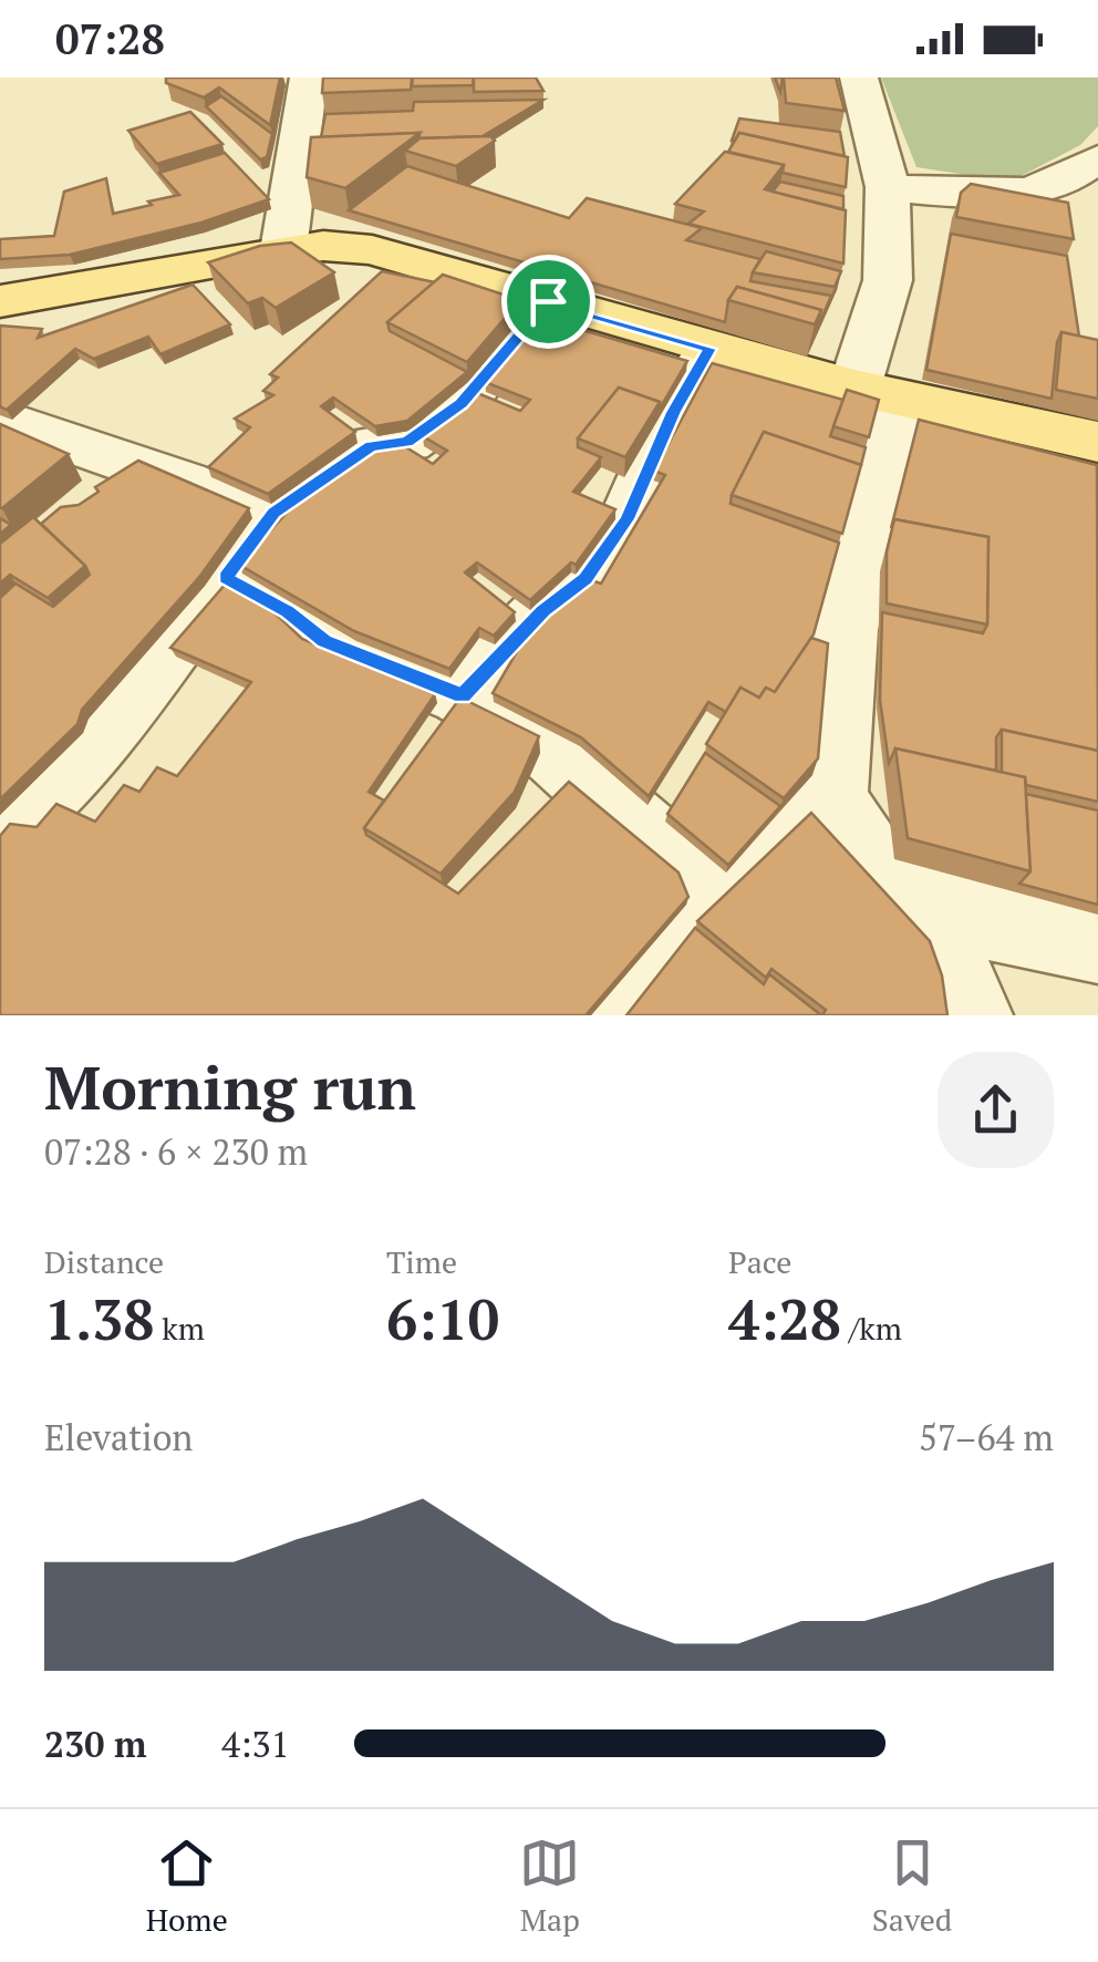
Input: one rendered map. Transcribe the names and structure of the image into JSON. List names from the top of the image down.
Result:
{
  "page": {
    "status": "07:28",
    "heading": ["Morning run", "07:28 · 6 × 230 m"],
    "stats": [
      ["Distance", "1.38 km"],
      ["Time", "6:10"],
      ["Pace", "4:28 /km"]
    ],
    "chart": ["Elevation", "57–64 m"],
    "list": [
      {
        "name": "230 m",
        "note": "4:31"
      }
    ],
    "tabs": ["Home", "Map", "Saved"]
  }
}
